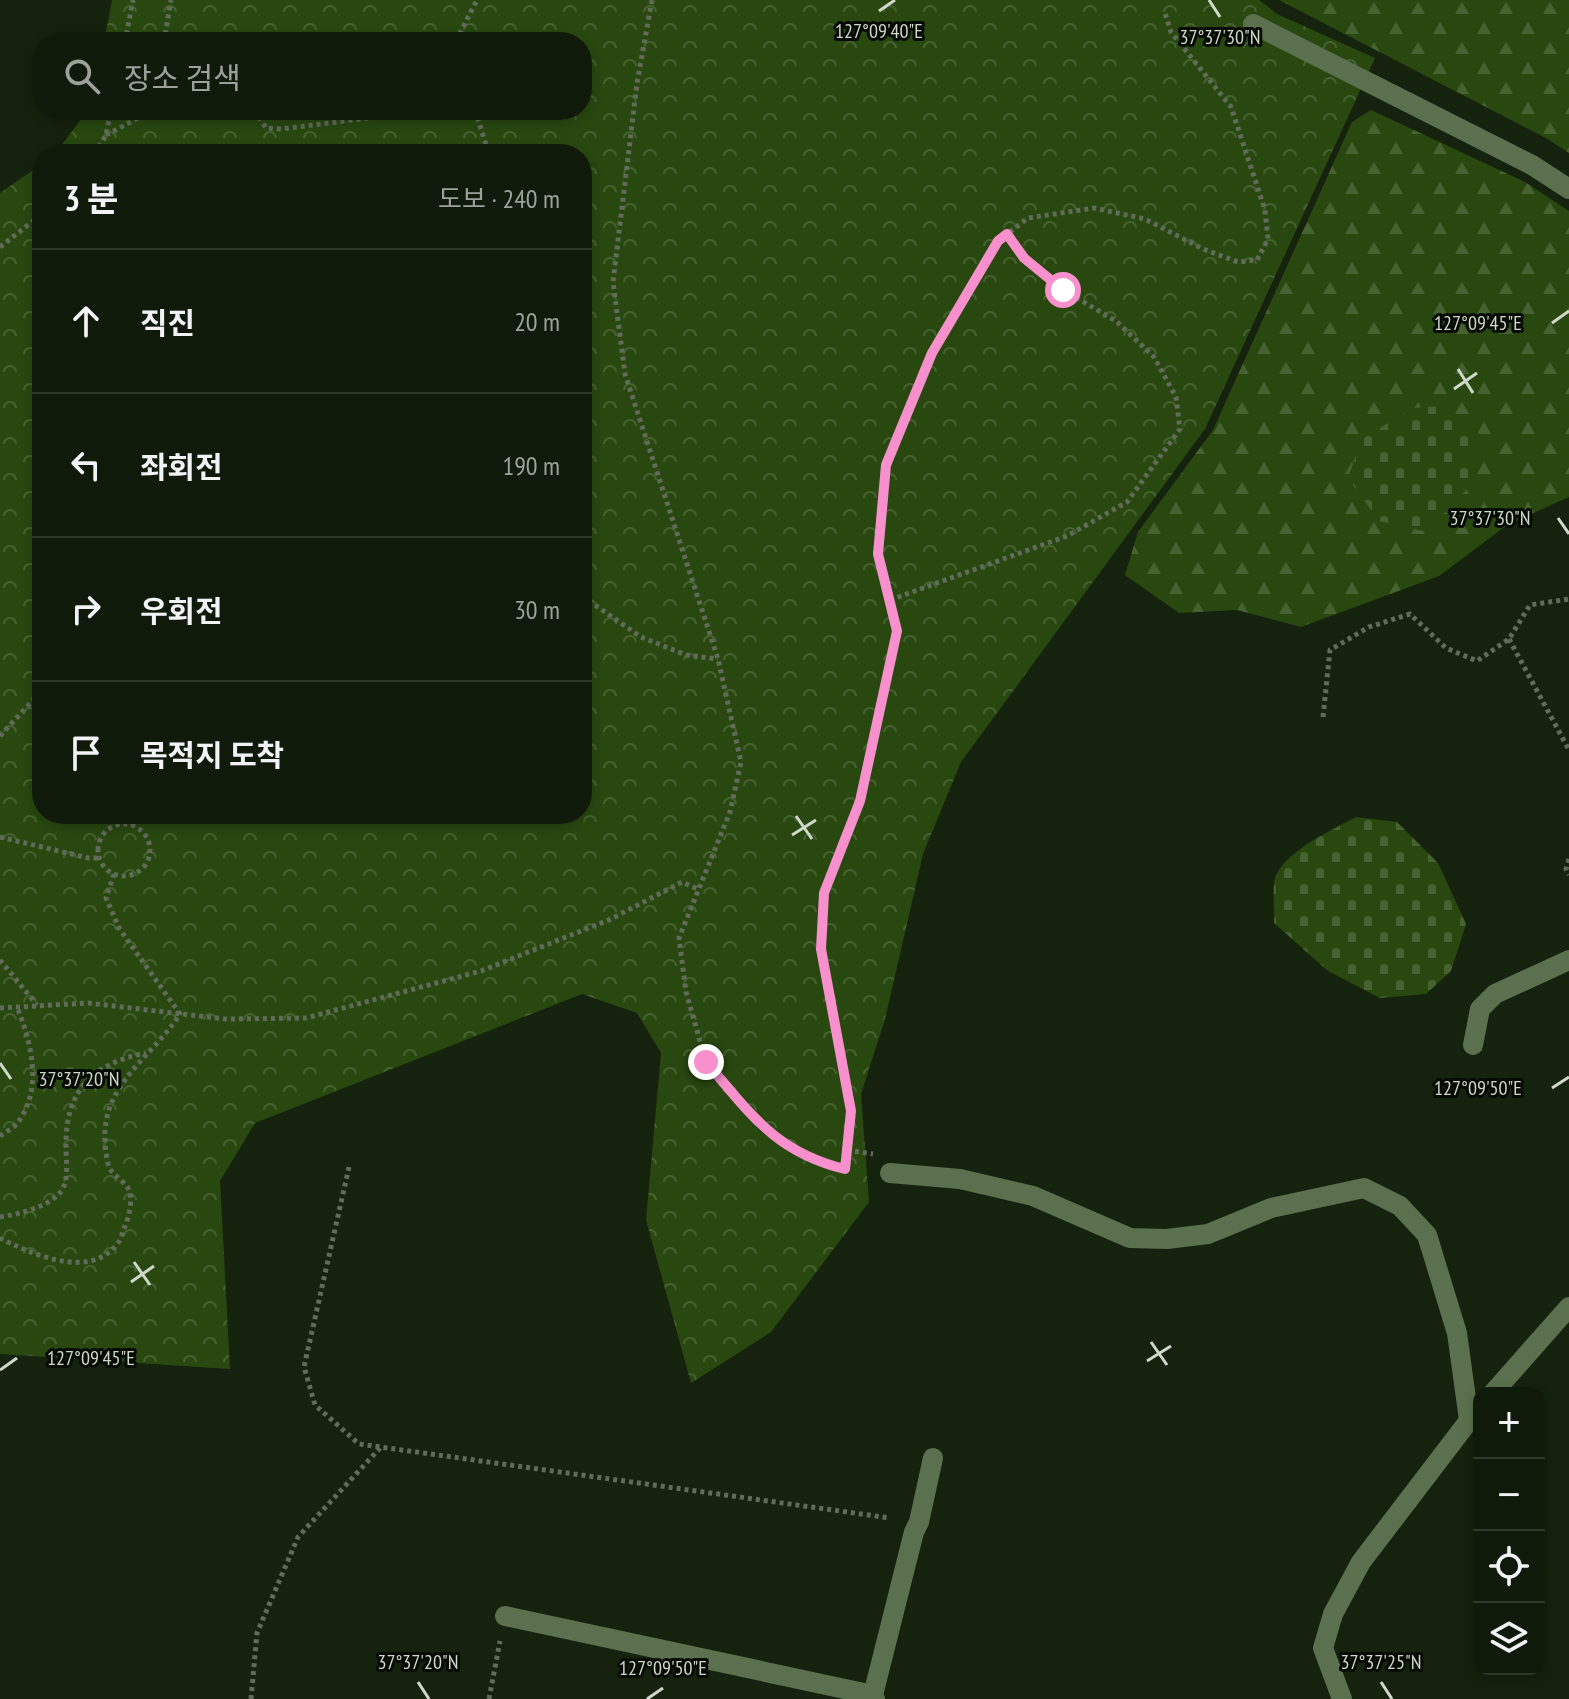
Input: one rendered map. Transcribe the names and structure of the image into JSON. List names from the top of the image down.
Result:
{
  "page": {
    "search": "장소 검색",
    "heading": ["3 분", "도보 · 240 m"],
    "list": [
      ["직진", "20 m"],
      ["좌회전", "190 m"],
      ["우회전", "30 m"],
      "목적지 도착"
    ],
    "map_buttons": ["+", "−"]
  },
  "coordinates": [
    "127°09'40\"E",
    "37°37'30\"N",
    "127°09'45\"E",
    "37°37'20\"N",
    "127°09'50\"E",
    "37°37'25\"N"
  ]
}
